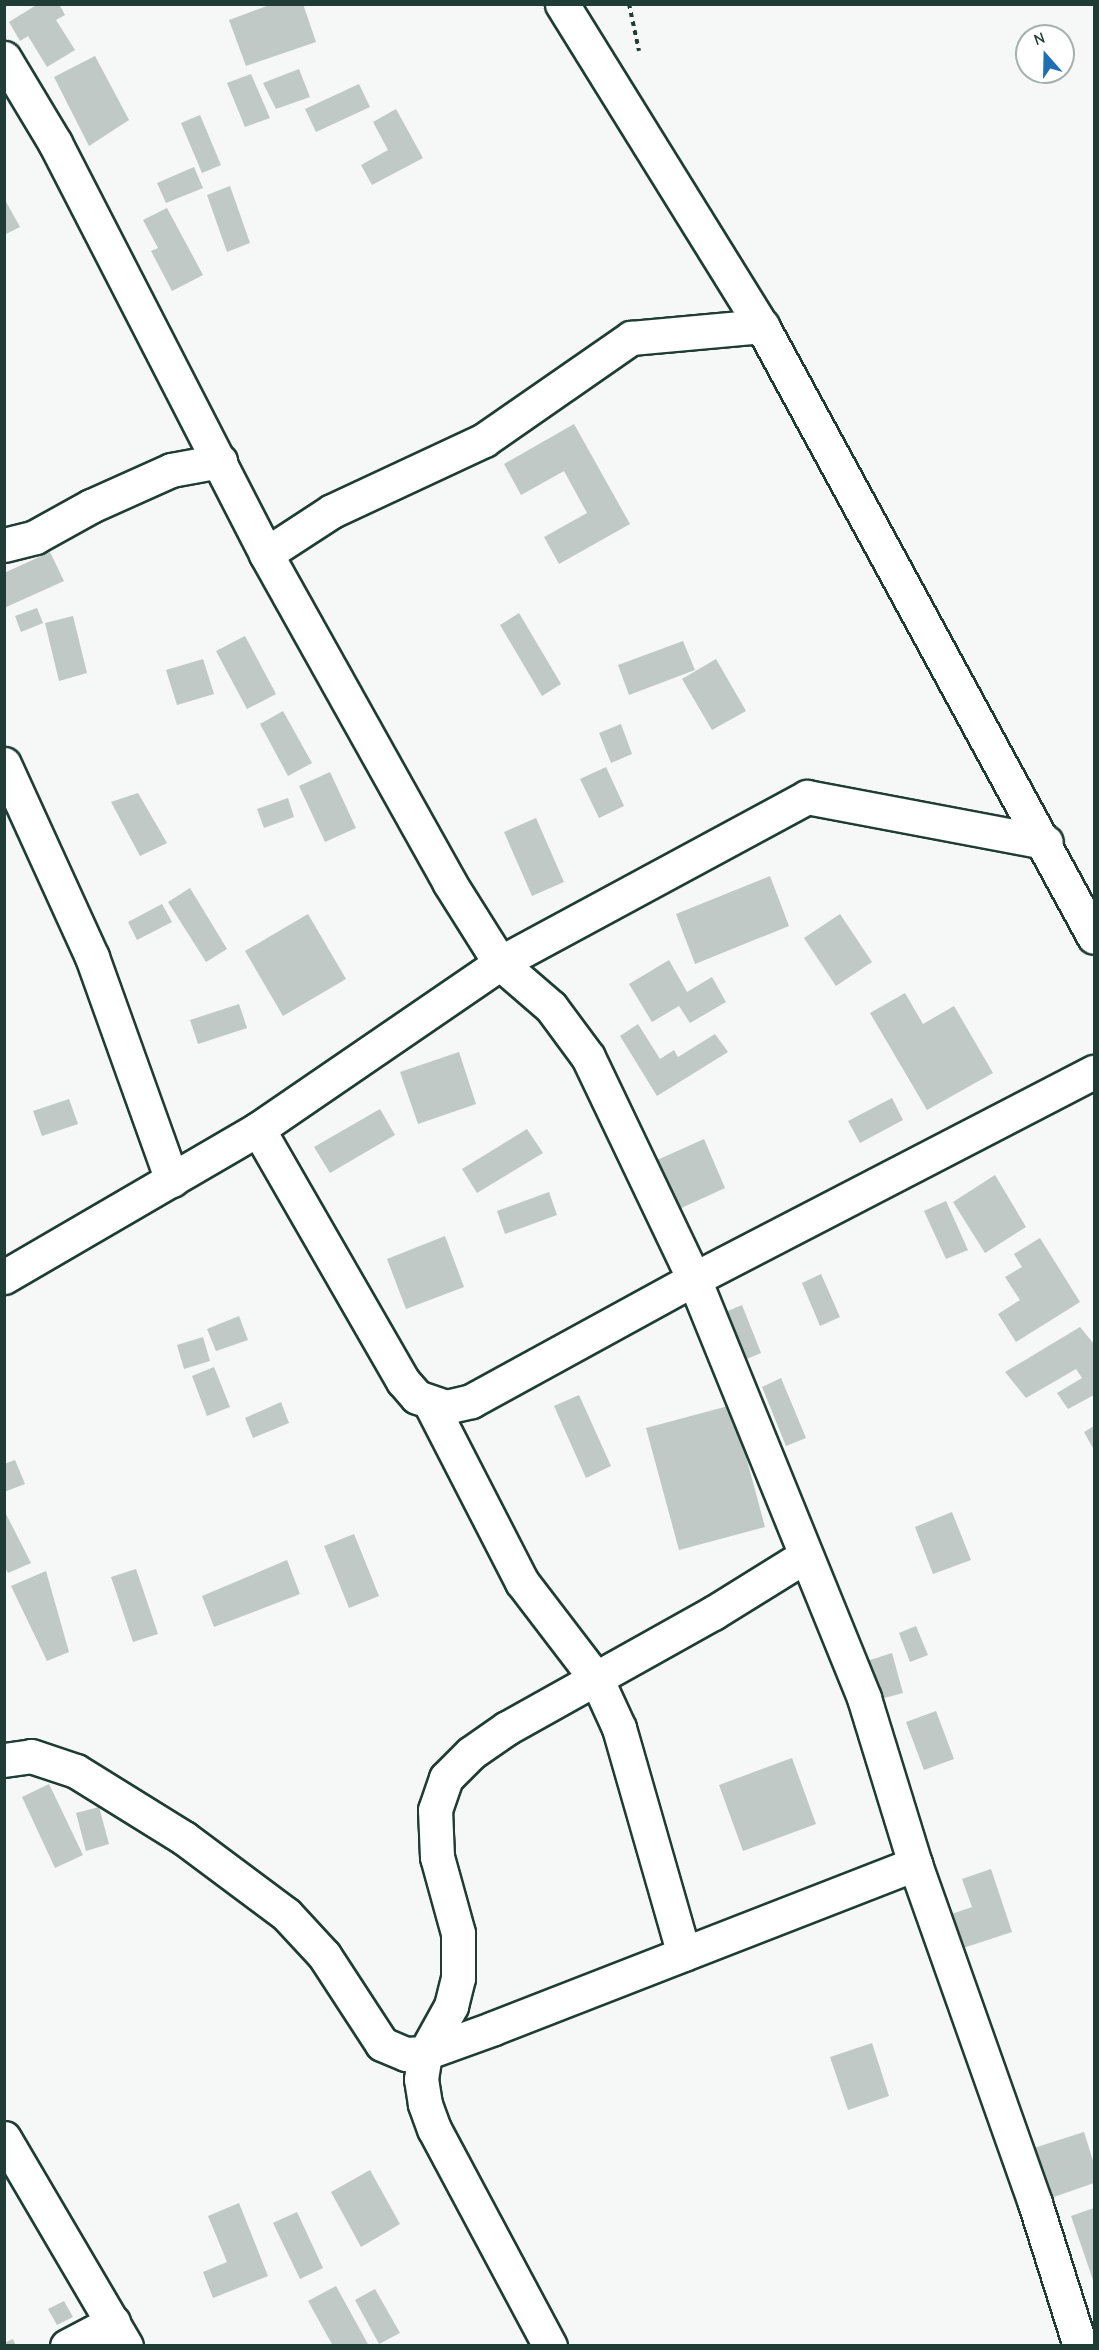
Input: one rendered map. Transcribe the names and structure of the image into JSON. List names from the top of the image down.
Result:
{
  "north": "top"
}
